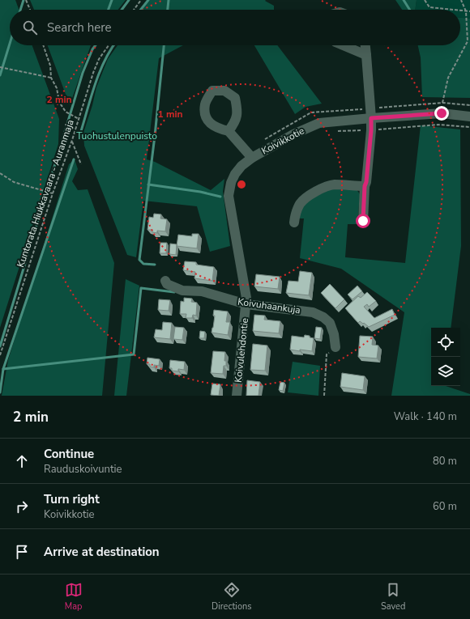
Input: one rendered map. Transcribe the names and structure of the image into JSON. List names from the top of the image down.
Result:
{
  "streets": {
    "street": ["Koivikkotie", "Koivuhaankuja", "Koivulehdontie"],
    "path": ["Kuntorata Hiukkavaara - Auranmaja"]
  },
  "crossings": [
    ["Koivikkotie", "Koivuhaankuja"],
    ["Koivikkotie", "Koivulehdontie"],
    ["Koivuhaankuja", "Koivulehdontie"]
  ],
  "parks": ["Tuohustulenpuisto"],
  "page": {
    "search": "Search here",
    "heading": ["2 min", "Walk · 140 m"],
    "list": [
      ["Continue", "Rauduskoivuntie", "80 m"],
      ["Turn right", "Koivikkotie", "60 m"],
      "Arrive at destination"
    ],
    "nav": ["Map", "Directions", "Saved"]
  },
  "rings": ["2 min", "1 min"]
}
